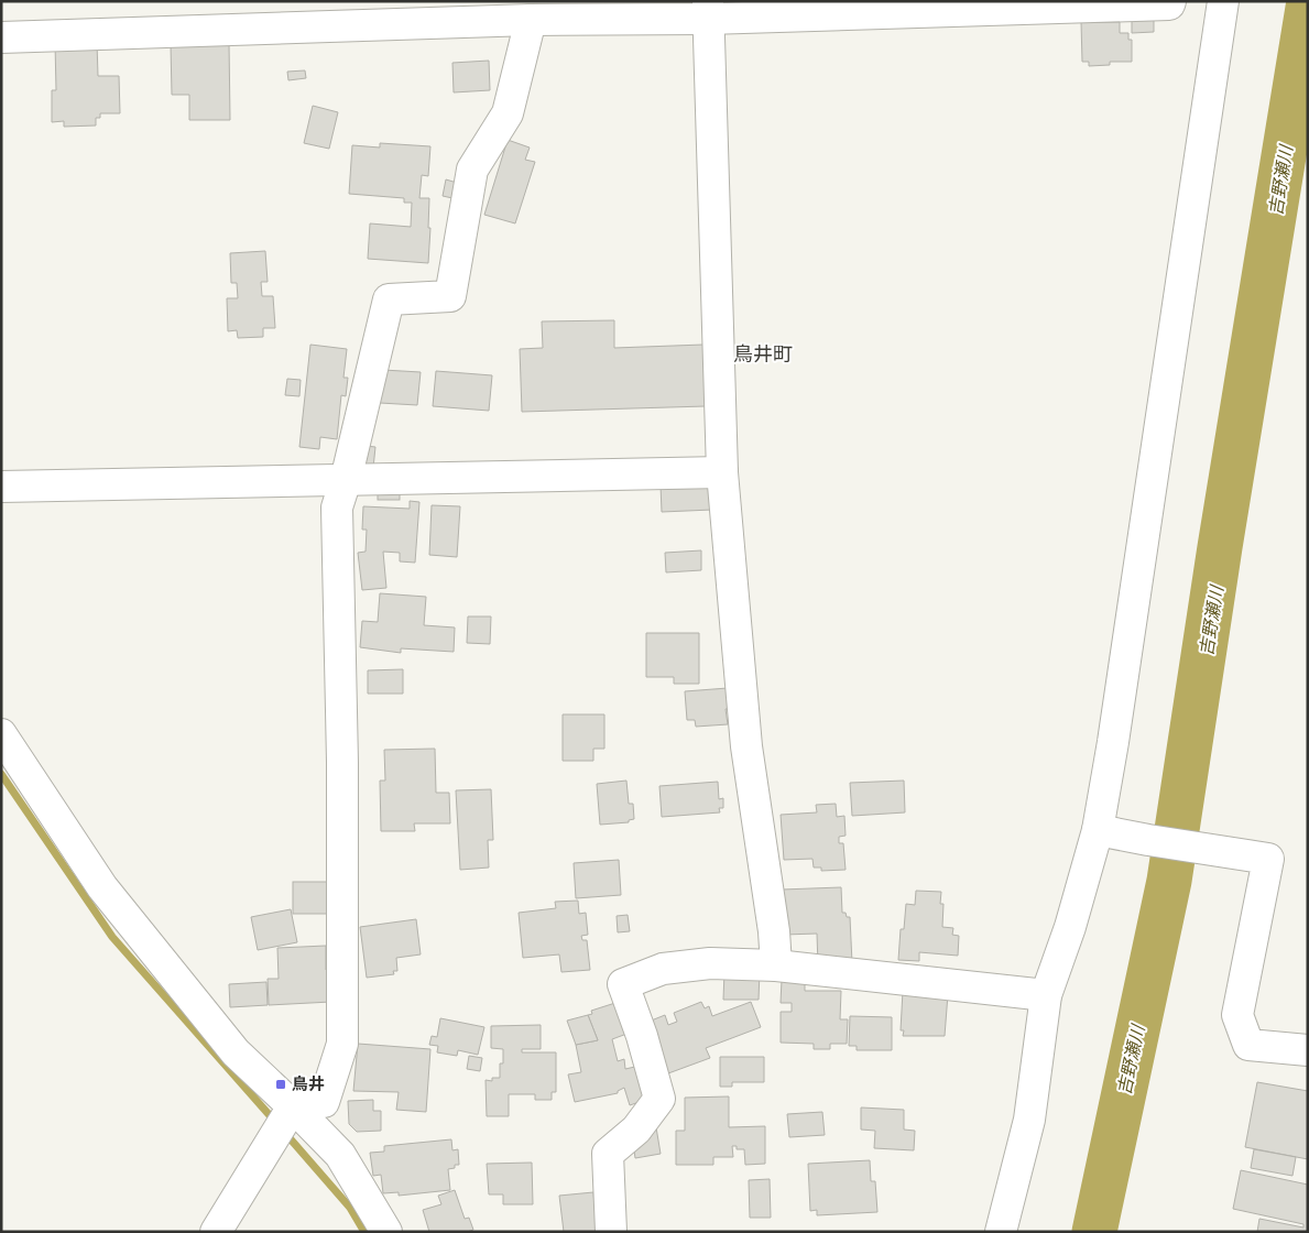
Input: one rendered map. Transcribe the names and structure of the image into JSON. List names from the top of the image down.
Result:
{
  "districts": ["鳥井町"],
  "water": ["吉野瀬川"],
  "places": {
    "transit": ["鳥井"]
  }
}
